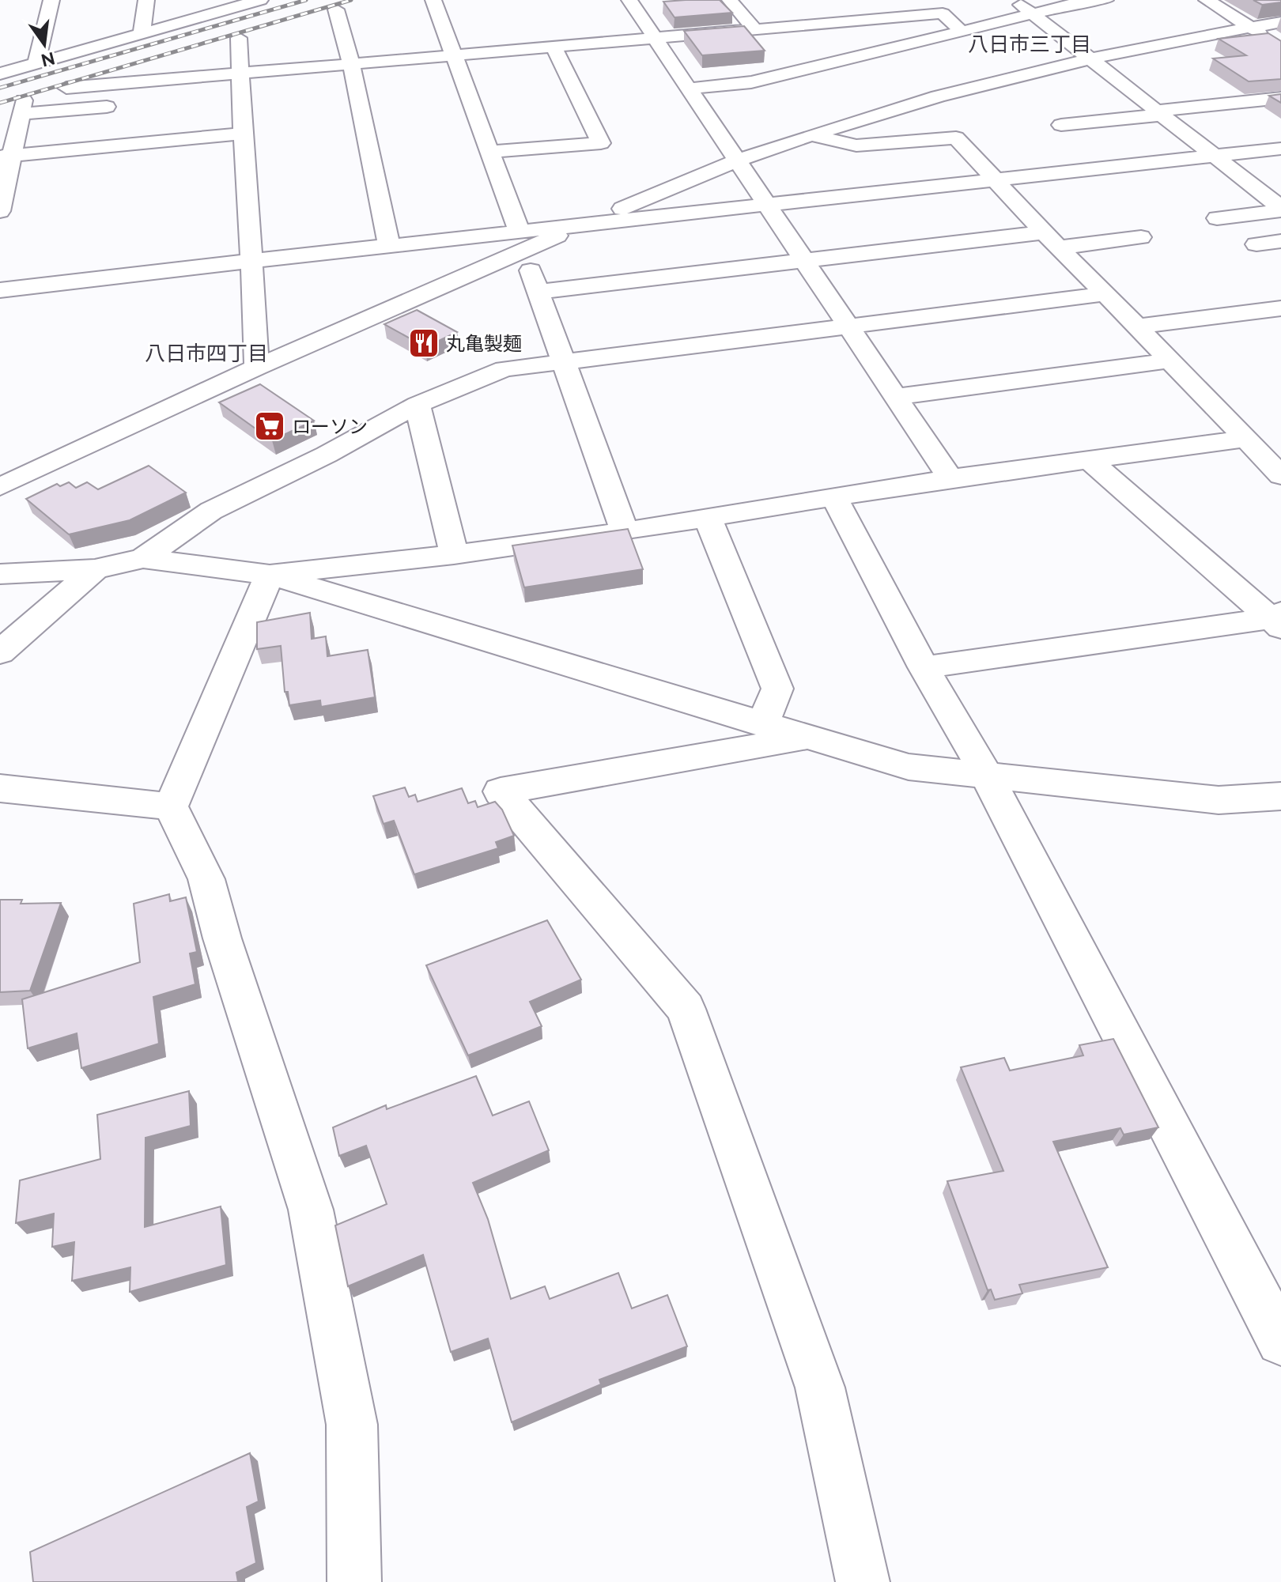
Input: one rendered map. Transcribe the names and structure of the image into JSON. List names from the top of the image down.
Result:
{
  "districts": ["八日市三丁目", "八日市四丁目"],
  "places": {
    "restaurant": ["丸亀製麺"],
    "supermarket": ["ローソン"]
  },
  "north": "bottom"
}
